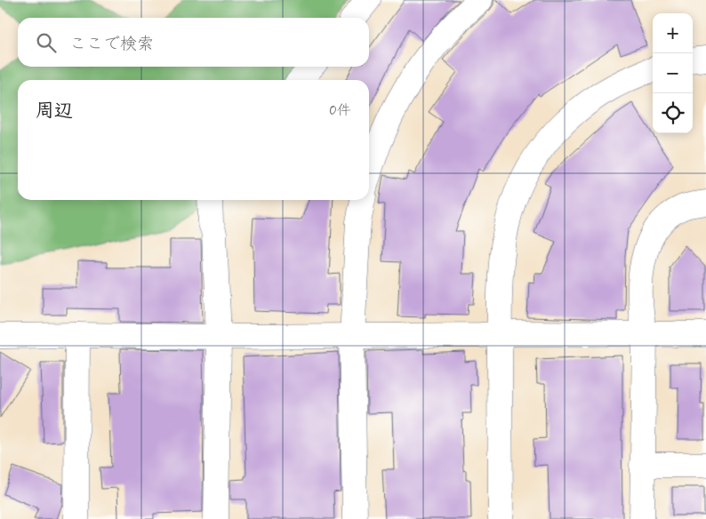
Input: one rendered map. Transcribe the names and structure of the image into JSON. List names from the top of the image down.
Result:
{
  "page": {
    "map_buttons": ["+", "−"],
    "search": "ここで検索",
    "heading": ["周辺", "0件"]
  }
}
